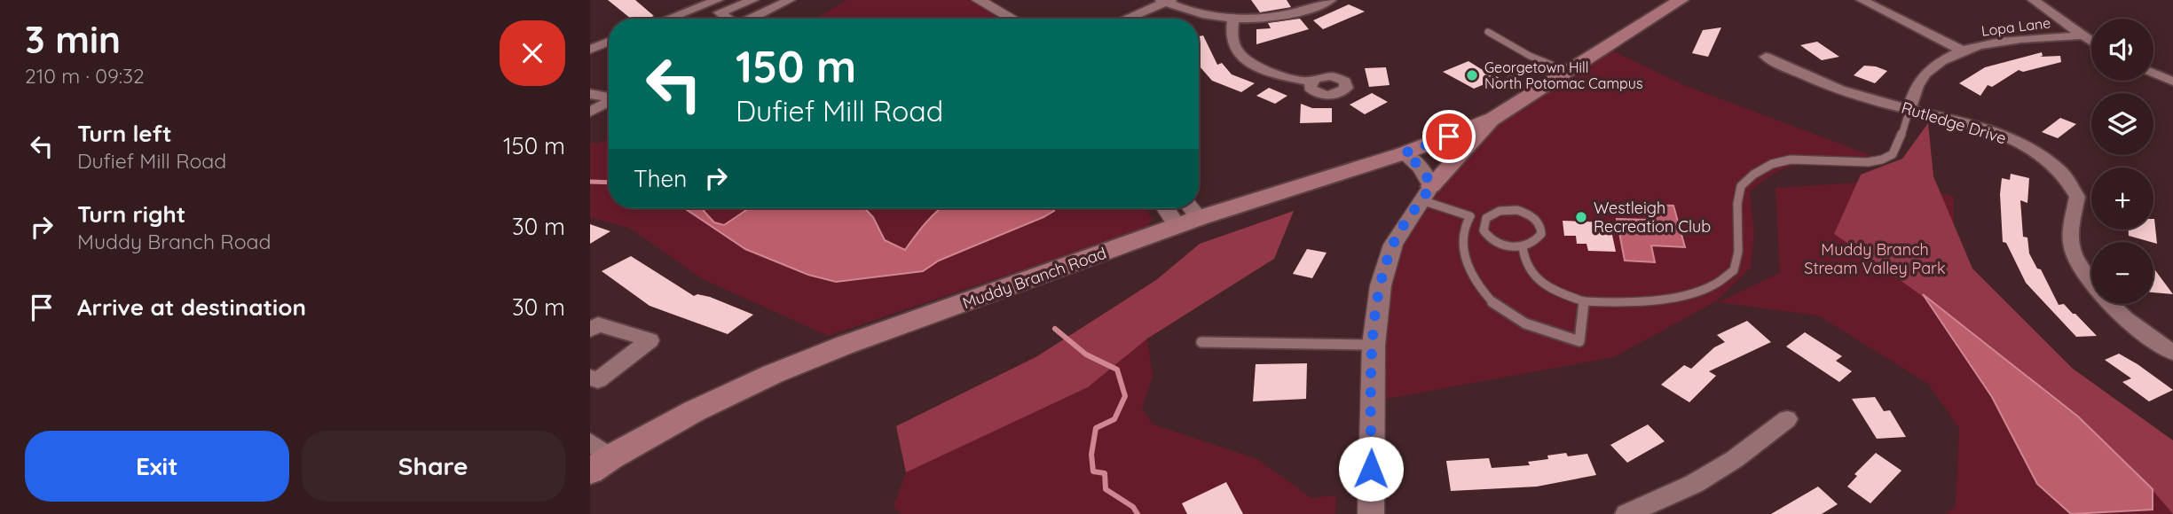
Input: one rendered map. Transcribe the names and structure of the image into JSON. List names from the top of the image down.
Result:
{
  "streets": {
    "main road": ["Muddy Branch Road"],
    "street": ["Lopa Lane", "Rutledge Drive"]
  },
  "crossings": [
    ["Lopa Lane", "Rutledge Drive"]
  ],
  "parks": ["Muddy Branch Stream Valley Park"],
  "places": ["Georgetown Hill North Potomac Campus", "Westleigh Recreation Club"],
  "page": {
    "heading": ["3 min", "210 m · 09:32"],
    "map_buttons": ["+", "−"],
    "turn": ["150 m", "Dufief Mill Road"],
    "list": [
      {
        "name": "Turn left",
        "note": "Dufief Mill Road",
        "value": "150 m"
      },
      {
        "name": "Turn right",
        "note": "Muddy Branch Road",
        "value": "30 m"
      },
      {
        "name": "Arrive at destination",
        "value": "30 m"
      }
    ],
    "then": "Then",
    "buttons": ["Exit", "Share"]
  }
}
